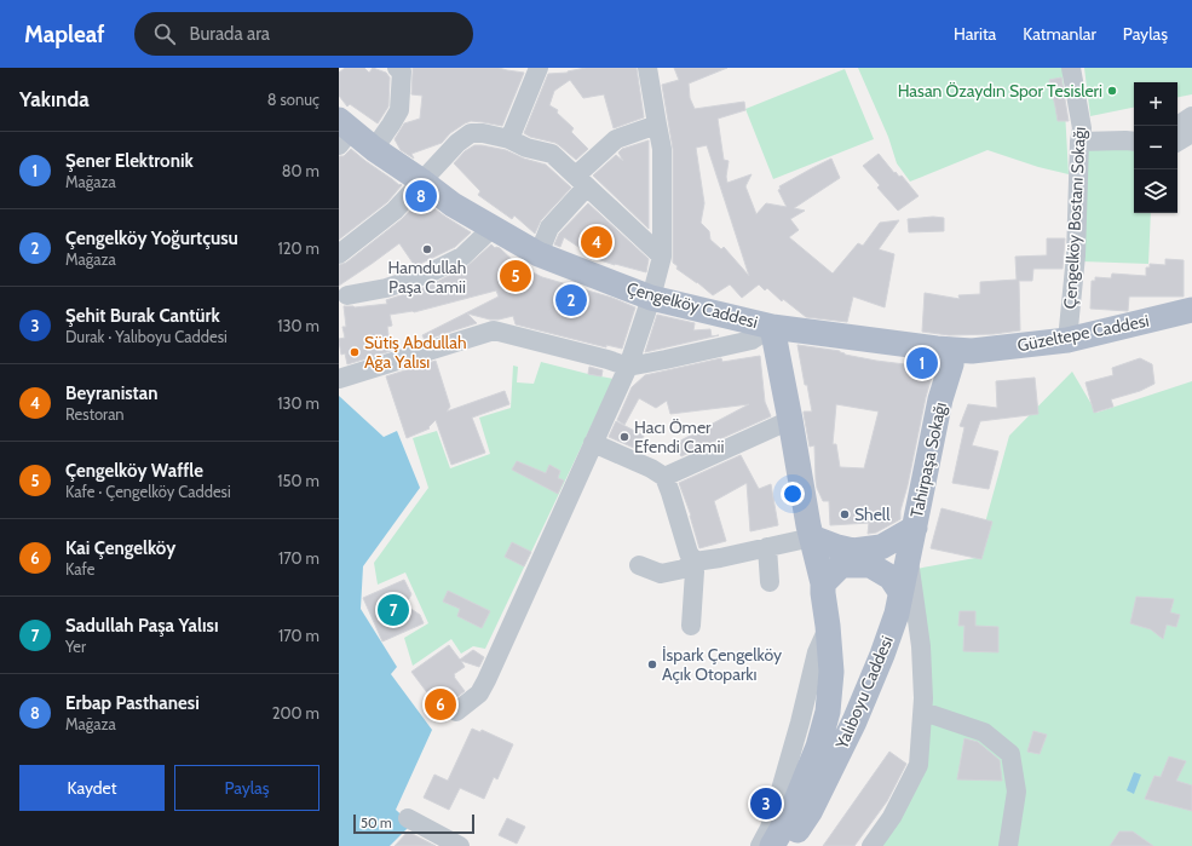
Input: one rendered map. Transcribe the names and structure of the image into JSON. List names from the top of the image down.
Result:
{
  "streets": {
    "main road": [
      "Çengelköy Caddesi",
      "Güzeltepe Caddesi",
      "Tahirpaşa Sokağı",
      "Yalıboyu Caddesi"
    ],
    "street": ["Çengelköy Bostanı Sokağı"]
  },
  "crossings": [
    ["Çengelköy Bostanı Sokağı", "Güzeltepe Caddesi"],
    ["Çengelköy Caddesi", "Güzeltepe Caddesi"],
    ["Çengelköy Caddesi", "Yalıboyu Caddesi"],
    ["Güzeltepe Caddesi", "Tahirpaşa Sokağı"],
    ["Tahirpaşa Sokağı", "Yalıboyu Caddesi"]
  ],
  "places": [
    "Hasan Özaydın Spor Tesisleri",
    "Hamdullah Paşa Camii",
    "Sütiş Abdullah Ağa Yalısı",
    "Hacı Ömer Efendi Camii",
    "Shell",
    "İspark Çengelköy Açık Otoparkı"
  ],
  "scale_bar": "50 m",
  "page": {
    "header": "Mapleaf",
    "search": "Burada ara",
    "nav": ["Harita", "Katmanlar", "Paylaş"],
    "heading": ["Yakında", "8 sonuç"],
    "map_buttons": ["+", "−"],
    "list": [
      {
        "mark": "1",
        "name": "Şener Elektronik",
        "note": "Mağaza",
        "value": "80 m"
      },
      {
        "mark": "2",
        "name": "Çengelköy Yoğurtçusu",
        "note": "Mağaza",
        "value": "120 m"
      },
      {
        "mark": "3",
        "name": "Şehit Burak Cantürk",
        "note": "Durak · Yalıboyu Caddesi",
        "value": "130 m"
      },
      {
        "mark": "4",
        "name": "Beyranistan",
        "note": "Restoran",
        "value": "130 m"
      },
      {
        "mark": "5",
        "name": "Çengelköy Waffle",
        "note": "Kafe · Çengelköy Caddesi",
        "value": "150 m"
      },
      {
        "mark": "6",
        "name": "Kai Çengelköy",
        "note": "Kafe",
        "value": "170 m"
      },
      {
        "mark": "7",
        "name": "Sadullah Paşa Yalısı",
        "note": "Yer",
        "value": "170 m"
      },
      {
        "mark": "8",
        "name": "Erbap Pasthanesi",
        "note": "Mağaza",
        "value": "200 m"
      }
    ],
    "pins": [
      "8",
      "4",
      "5",
      "2",
      "1",
      "7",
      "6",
      "3"
    ],
    "buttons": ["Kaydet", "Paylaş"],
    "scale": "50 m"
  }
}
